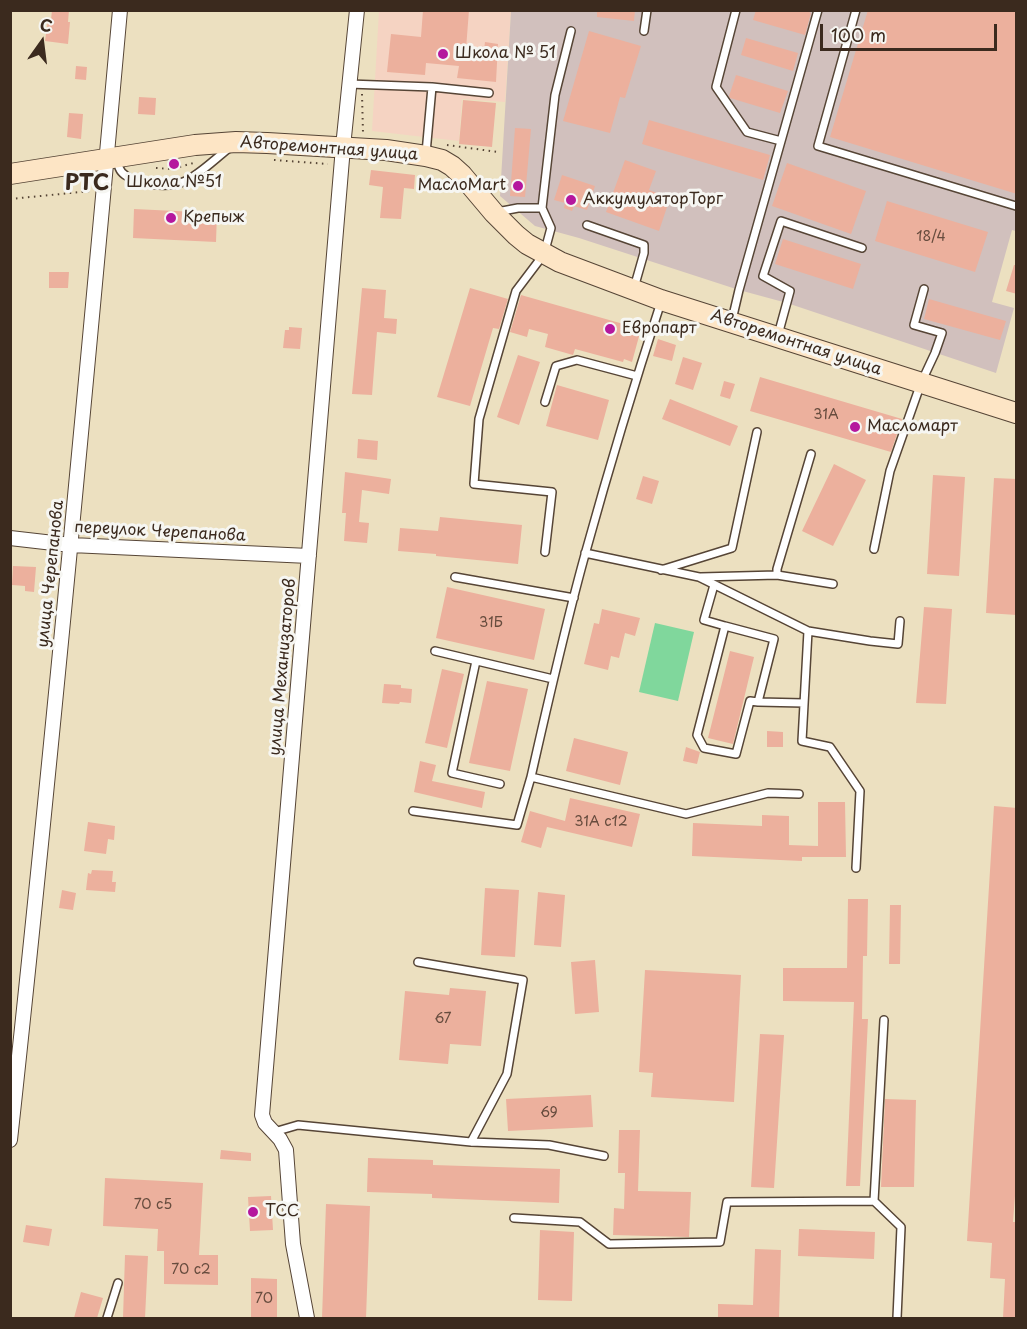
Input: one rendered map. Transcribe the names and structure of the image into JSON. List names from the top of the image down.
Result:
{
  "streets": {
    "street": [
      "Авторемонтная улица",
      "переулок Черепанова",
      "улица Черепанова",
      "улица Механизаторов"
    ]
  },
  "crossings": [
    ["Авторемонтная улица", "улица Черепанова"],
    ["Авторемонтная улица", "улица Механизаторов"],
    ["переулок Черепанова", "улица Черепанова"],
    ["переулок Черепанова", "улица Механизаторов"]
  ],
  "districts": ["РТС"],
  "places": [
    "Школа № 51",
    "Школа №51",
    "МаслоMart",
    "АккумуляторТорг",
    "Крепыж",
    "Европарт",
    "Масломарт",
    "ТСС"
  ],
  "house_numbers": [
    "18/4",
    "31А",
    "31Б",
    "31А с12",
    "67",
    "69",
    "70 с5",
    "70 с2",
    "70"
  ],
  "scale_bar": "100 m",
  "north": "top"
}
